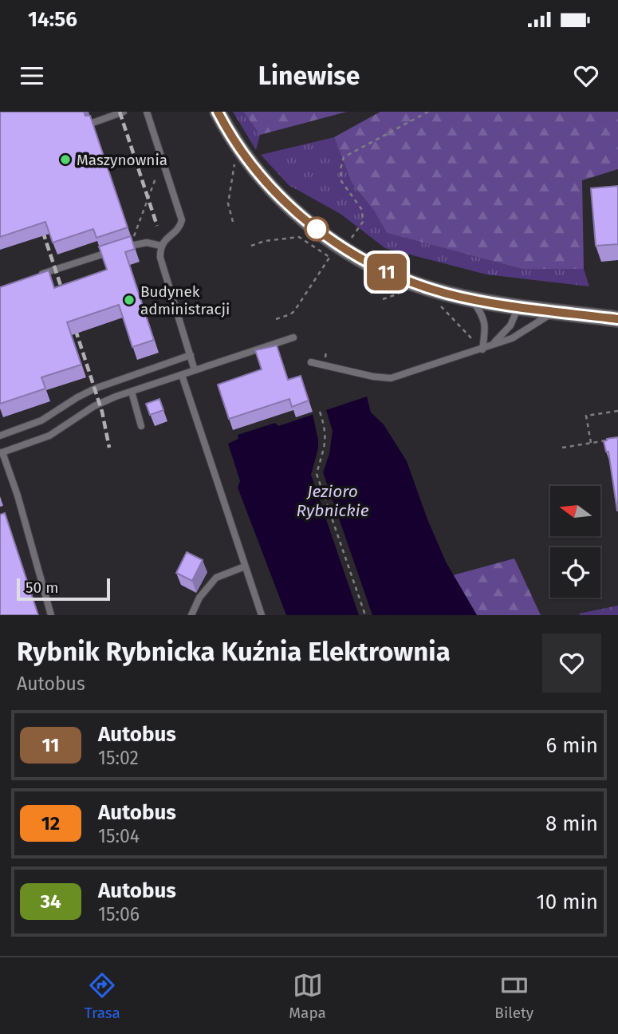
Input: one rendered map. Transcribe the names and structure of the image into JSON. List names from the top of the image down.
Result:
{
  "water": ["Jezioro Rybnickie"],
  "places": ["Maszynownia", "Budynek administracji"],
  "lines": ["bus line 11"],
  "scale_bar": "50 m",
  "north": "left",
  "page": {
    "status": "14:56",
    "header": "Linewise",
    "on_map": "11",
    "scale": "50 m",
    "heading": ["Rybnik Rybnicka Kuźnia Elektrownia", "Autobus"],
    "list": [
      {
        "mark": "11",
        "name": "Autobus",
        "note": "15:02",
        "value": "6 min"
      },
      {
        "mark": "12",
        "name": "Autobus",
        "note": "15:04",
        "value": "8 min"
      },
      {
        "mark": "34",
        "name": "Autobus",
        "note": "15:06",
        "value": "10 min"
      }
    ],
    "tabs": ["Trasa", "Mapa", "Bilety"]
  }
}
